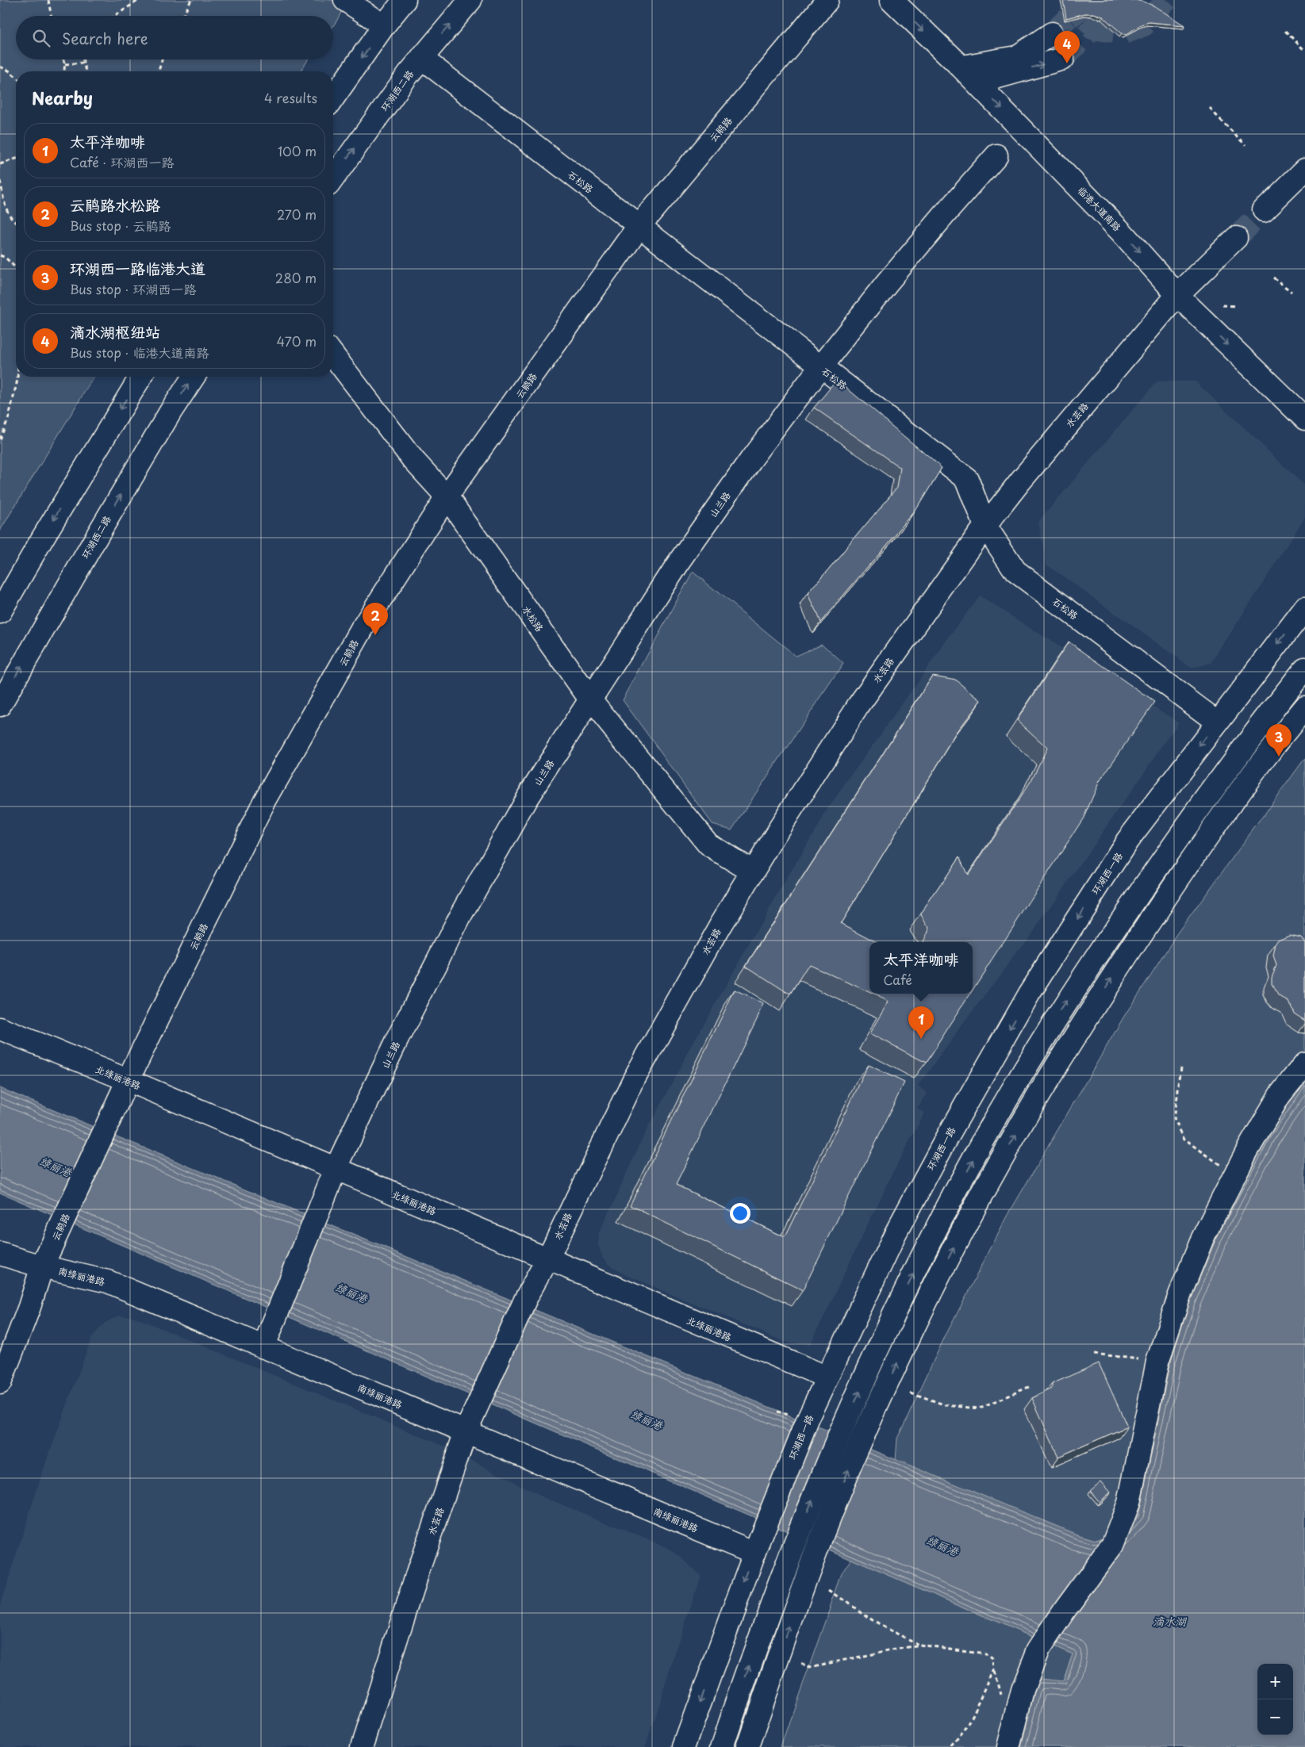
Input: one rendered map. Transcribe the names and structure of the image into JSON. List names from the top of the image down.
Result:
{
  "streets": {
    "street": [
      "环湖西二路",
      "云鹃路",
      "石松路",
      "临港大道南路",
      "水芸路",
      "山兰路",
      "水松路",
      "环湖西一路",
      "北绿丽港路",
      "南绿丽港路"
    ]
  },
  "crossings": [
    ["环湖西二路", "石松路"],
    ["云鹃路", "石松路"],
    ["云鹃路", "水松路"],
    ["云鹃路", "北绿丽港路"],
    ["云鹃路", "南绿丽港路"],
    ["石松路", "水芸路"],
    ["石松路", "山兰路"],
    ["石松路", "环湖西一路"],
    ["临港大道南路", "水芸路"],
    ["水芸路", "水松路"],
    ["水芸路", "北绿丽港路"],
    ["水芸路", "南绿丽港路"],
    ["山兰路", "水松路"],
    ["山兰路", "北绿丽港路"],
    ["山兰路", "南绿丽港路"],
    ["环湖西一路", "北绿丽港路"],
    ["环湖西一路", "南绿丽港路"]
  ],
  "one_way": ["临港大道南路"],
  "water": ["绿丽港", "滴水湖"],
  "page": {
    "search": "Search here",
    "pins": [
      "4",
      "2",
      "3",
      "1"
    ],
    "heading": ["Nearby", "4 results"],
    "list": [
      {
        "mark": "1",
        "name": "太平洋咖啡",
        "note": "Café · 环湖西一路",
        "value": "100 m"
      },
      {
        "mark": "2",
        "name": "云鹃路水松路",
        "note": "Bus stop · 云鹃路",
        "value": "270 m"
      },
      {
        "mark": "3",
        "name": "环湖西一路临港大道",
        "note": "Bus stop · 环湖西一路",
        "value": "280 m"
      },
      {
        "mark": "4",
        "name": "滴水湖枢纽站",
        "note": "Bus stop · 临港大道南路",
        "value": "470 m"
      }
    ],
    "popup": ["太平洋咖啡", "Café"],
    "map_buttons": ["+", "−"]
  }
}
